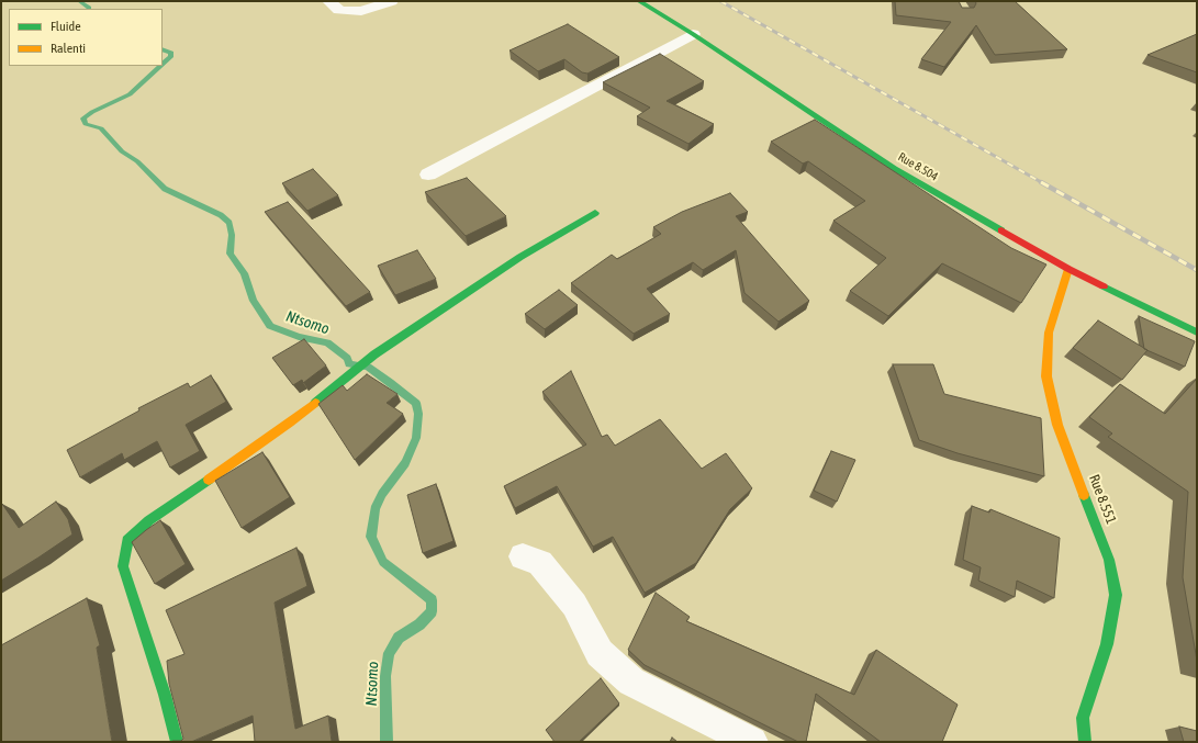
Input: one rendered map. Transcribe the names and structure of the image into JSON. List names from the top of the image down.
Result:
{
  "streets": {
    "street": ["Rue 8.504", "Rue 8.551"]
  },
  "crossings": [
    ["Rue 8.504", "Rue 8.551"]
  ],
  "water": ["Ntsomo"],
  "legend": ["Fluide", "Ralenti"]
}
